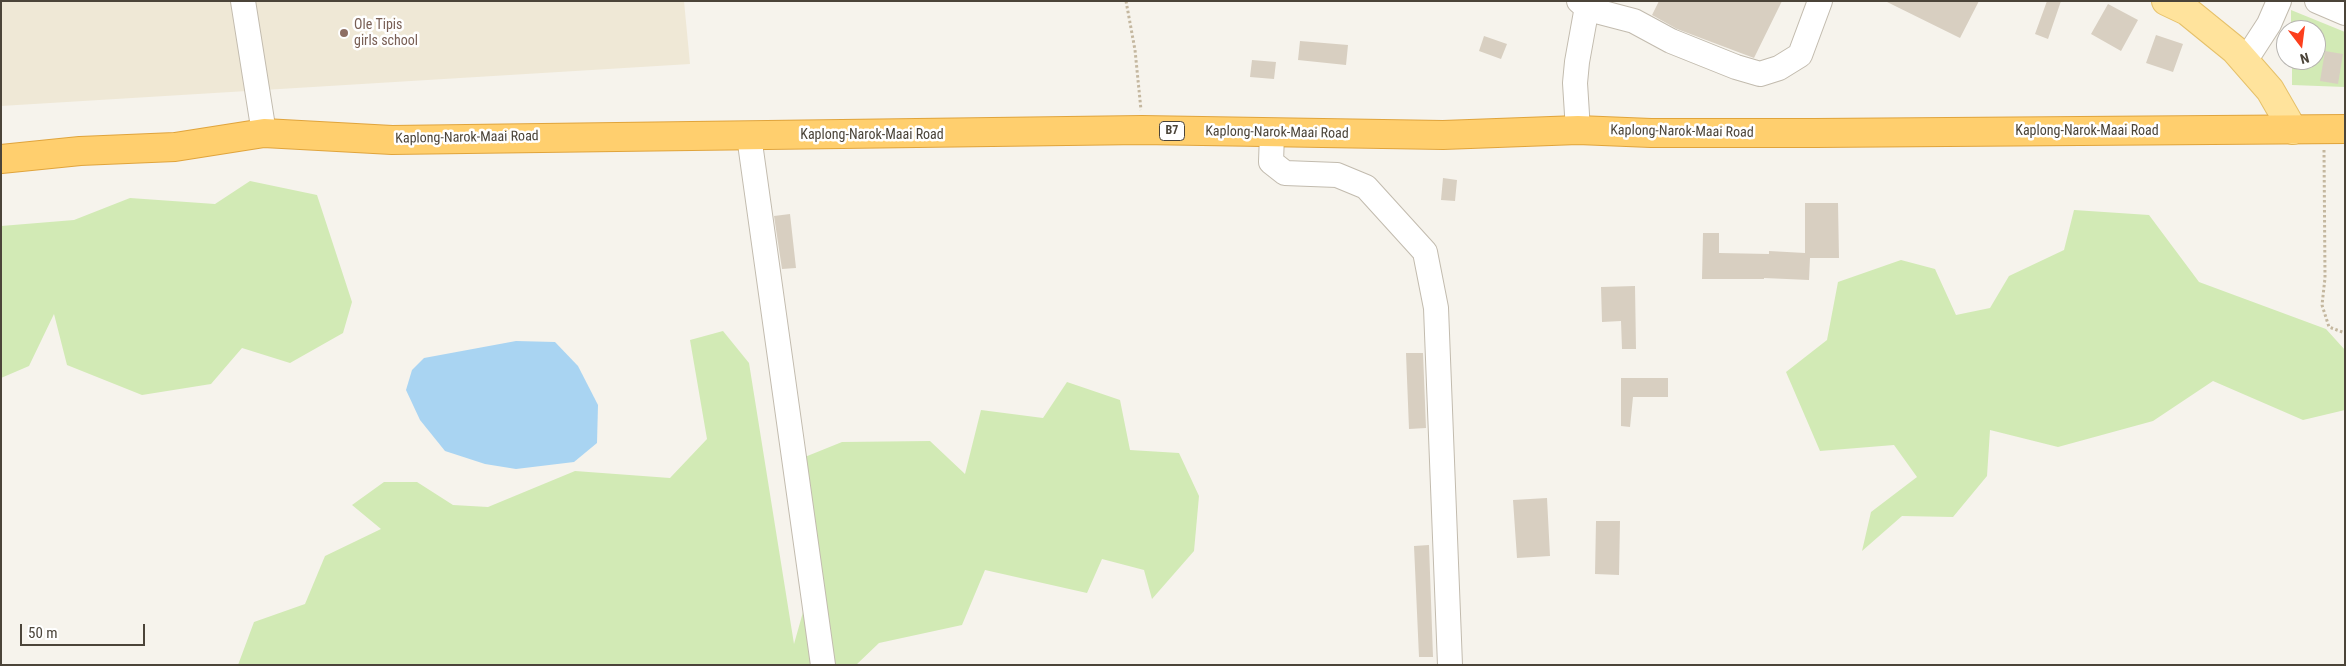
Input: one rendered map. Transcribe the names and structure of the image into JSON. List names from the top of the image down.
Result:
{
  "streets": {
    "highway": ["B7", "Kaplong-Narok-Maai Road"]
  },
  "places": ["Ole Tipis girls school"],
  "scale_bar": "50 m",
  "north": "bottom"
}
